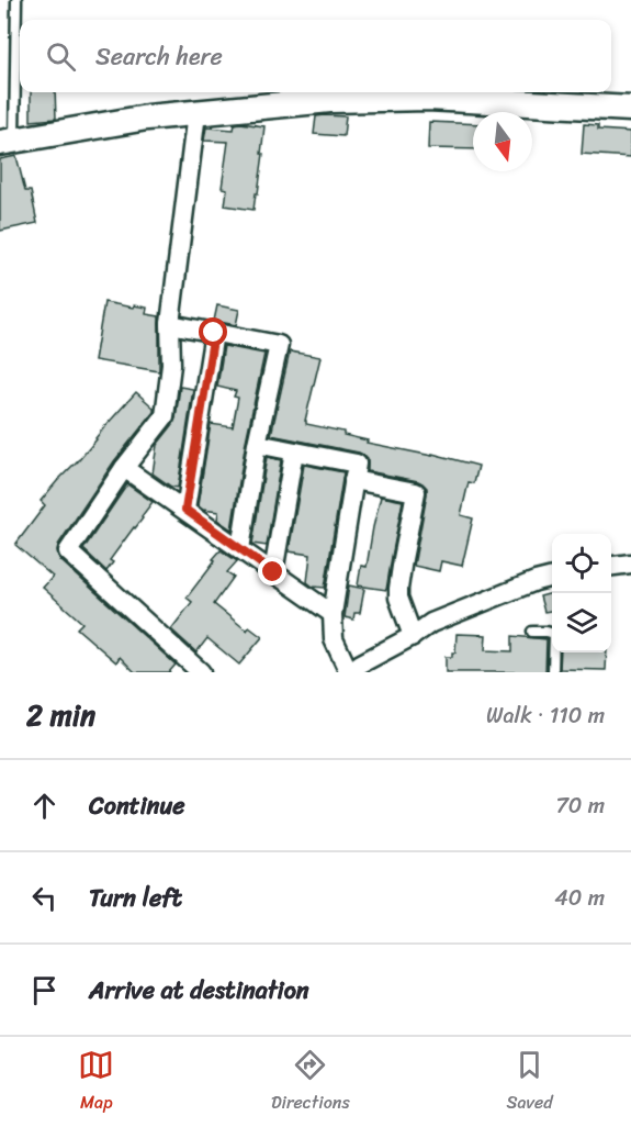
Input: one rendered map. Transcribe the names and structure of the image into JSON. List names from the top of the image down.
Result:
{
  "north": "bottom",
  "page": {
    "search": "Search here",
    "heading": ["2 min", "Walk · 110 m"],
    "list": [
      ["Continue", "70 m"],
      ["Turn left", "40 m"],
      "Arrive at destination"
    ],
    "nav": ["Map", "Directions", "Saved"]
  }
}
